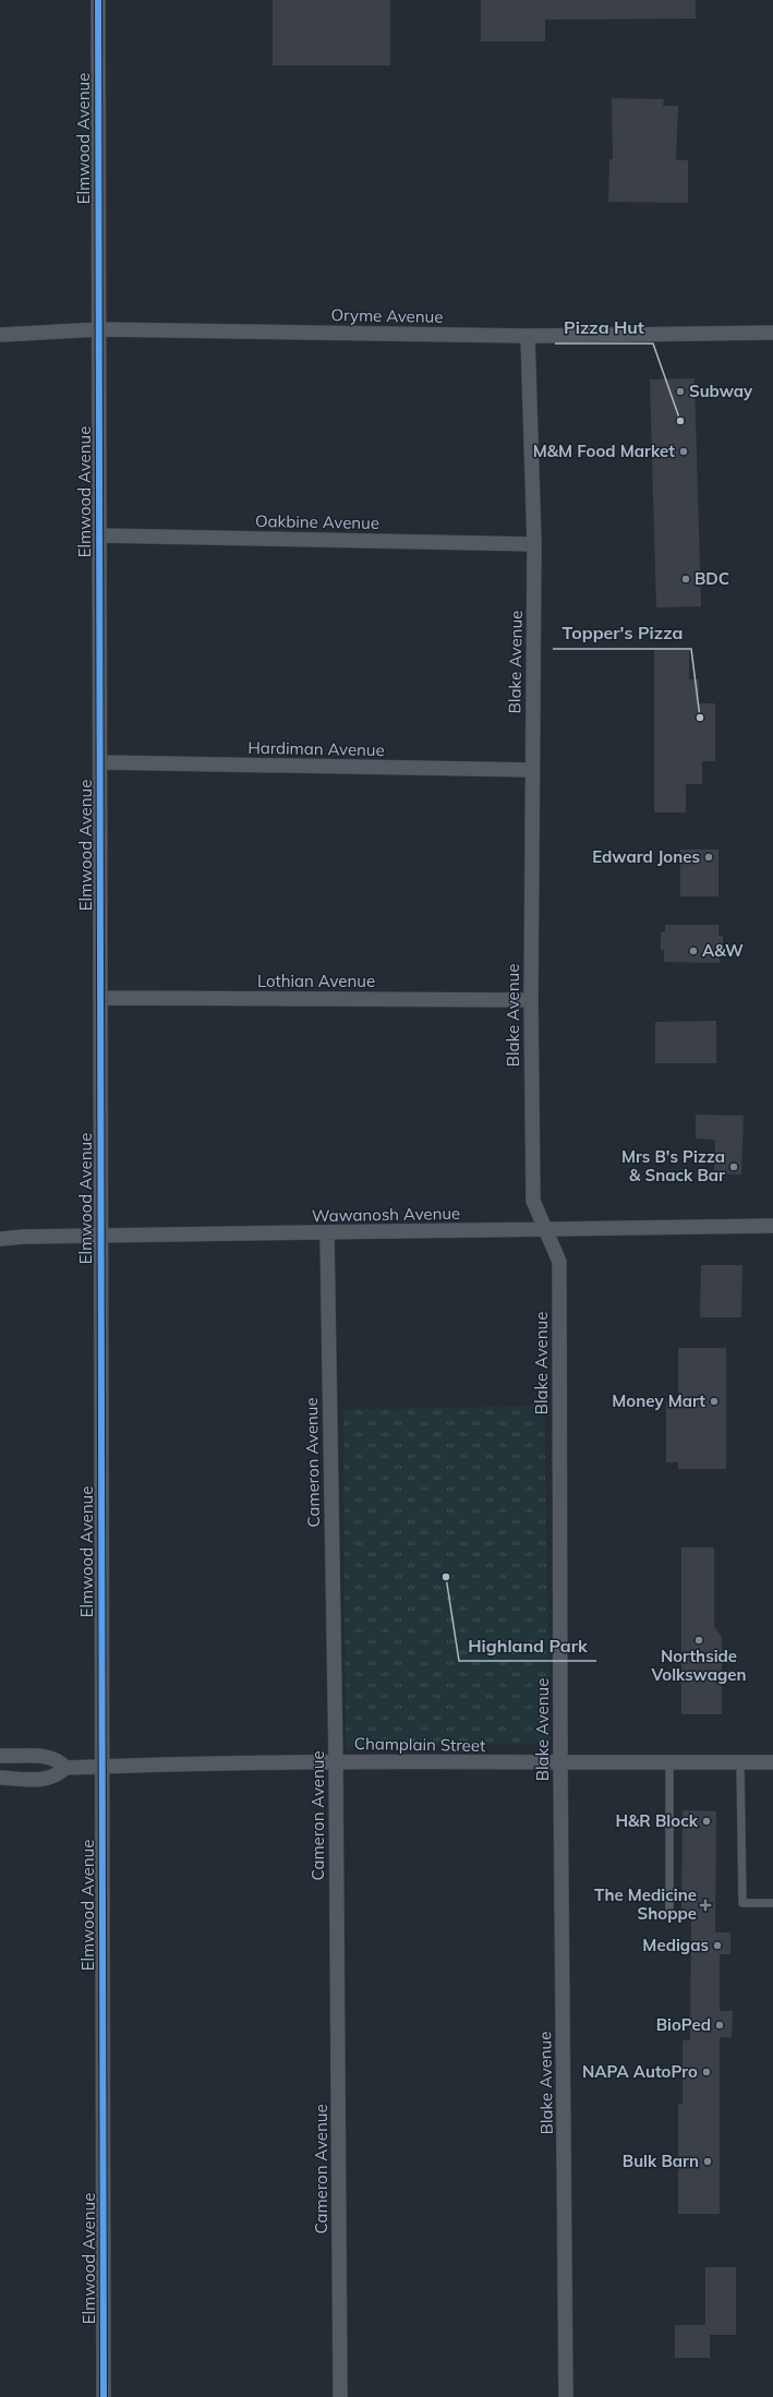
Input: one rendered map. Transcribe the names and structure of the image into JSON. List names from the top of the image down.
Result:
{
  "streets": {
    "street": [
      "Elmwood Avenue",
      "Oryme Avenue",
      "Oakbine Avenue",
      "Blake Avenue",
      "Hardiman Avenue",
      "Lothian Avenue",
      "Wawanosh Avenue",
      "Cameron Avenue",
      "Champlain Street"
    ]
  },
  "crossings": [
    ["Elmwood Avenue", "Oryme Avenue"],
    ["Elmwood Avenue", "Oakbine Avenue"],
    ["Elmwood Avenue", "Hardiman Avenue"],
    ["Elmwood Avenue", "Lothian Avenue"],
    ["Elmwood Avenue", "Wawanosh Avenue"],
    ["Elmwood Avenue", "Champlain Street"],
    ["Oryme Avenue", "Blake Avenue"],
    ["Oakbine Avenue", "Blake Avenue"],
    ["Blake Avenue", "Hardiman Avenue"],
    ["Blake Avenue", "Lothian Avenue"],
    ["Blake Avenue", "Wawanosh Avenue"],
    ["Blake Avenue", "Champlain Street"],
    ["Wawanosh Avenue", "Cameron Avenue"],
    ["Cameron Avenue", "Champlain Street"]
  ],
  "places": {
    "other": [
      "Subway",
      "Pizza Hut",
      "M&M Food Market",
      "BDC",
      "Topper's Pizza",
      "Edward Jones",
      "A&W",
      "Mrs B's Pizza & Snack Bar",
      "Money Mart",
      "Highland Park",
      "Northside Volkswagen",
      "H&R Block",
      "Medigas",
      "BioPed",
      "NAPA AutoPro",
      "Bulk Barn"
    ],
    "health": ["The Medicine Shoppe"]
  }
}
